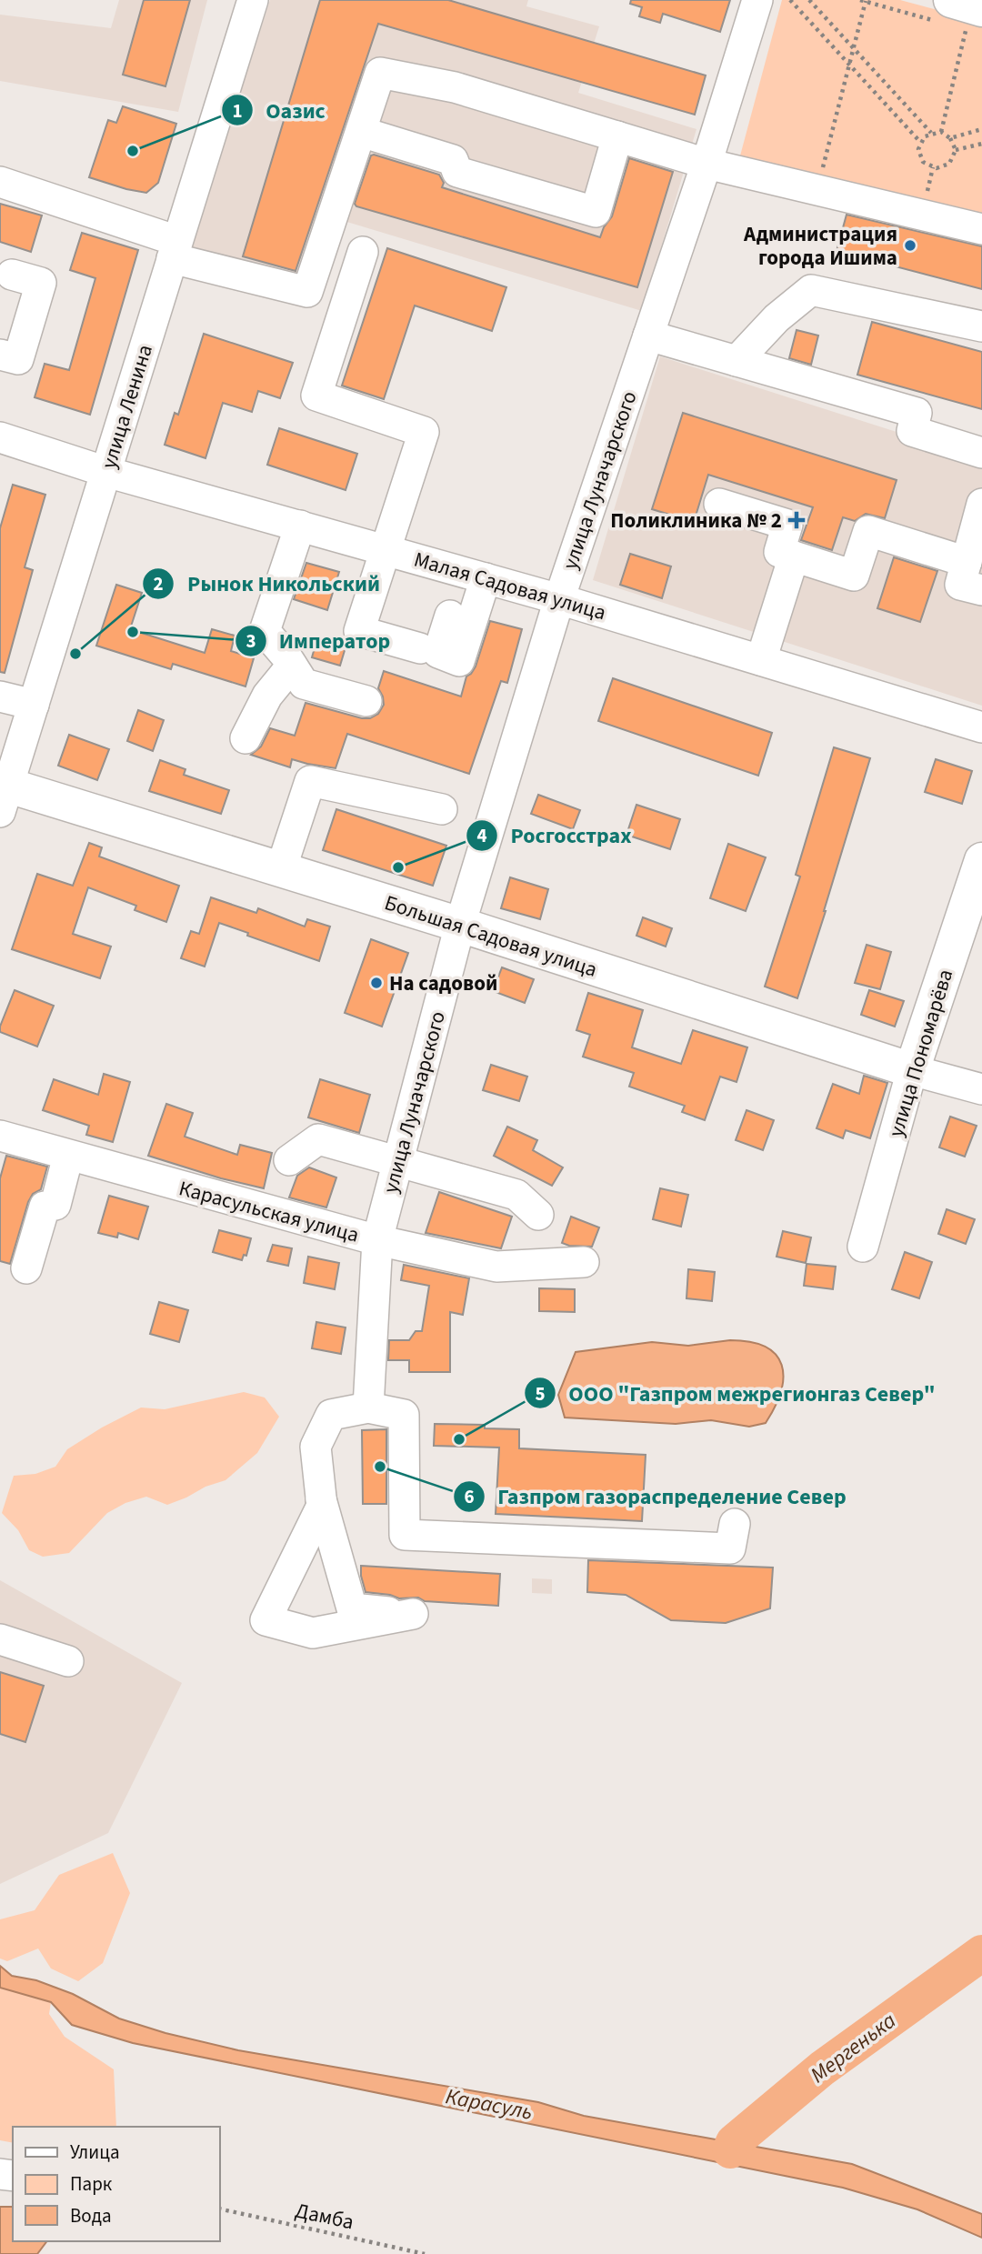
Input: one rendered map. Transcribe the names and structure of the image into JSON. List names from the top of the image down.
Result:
{
  "streets": {
    "main road": ["Большая Садовая улица", "улица Пономарёва"],
    "street": [
      "улица Ленина",
      "улица Луначарского",
      "Малая Садовая улица",
      "Карасульская улица"
    ],
    "path": ["Дамба"]
  },
  "crossings": [
    ["улица Ленина", "Малая Садовая улица"],
    ["улица Ленина", "Большая Садовая улица"],
    ["улица Луначарского", "Малая Садовая улица"],
    ["улица Луначарского", "Большая Садовая улица"],
    ["улица Луначарского", "Карасульская улица"],
    ["Большая Садовая улица", "улица Пономарёва"]
  ],
  "water": ["Мергенька", "Карасуль"],
  "places": {
    "other": [
      "Оазис",
      "Администрация города Ишима",
      "Император",
      "Рынок Никольский",
      "Росгосстрах",
      "На садовой",
      "ООО \"Газпром межрегионгаз Север\"",
      "Газпром газораспределение Север"
    ],
    "health": ["Поликлиника № 2"]
  },
  "legend": ["Улица", "Парк", "Вода"]
}
